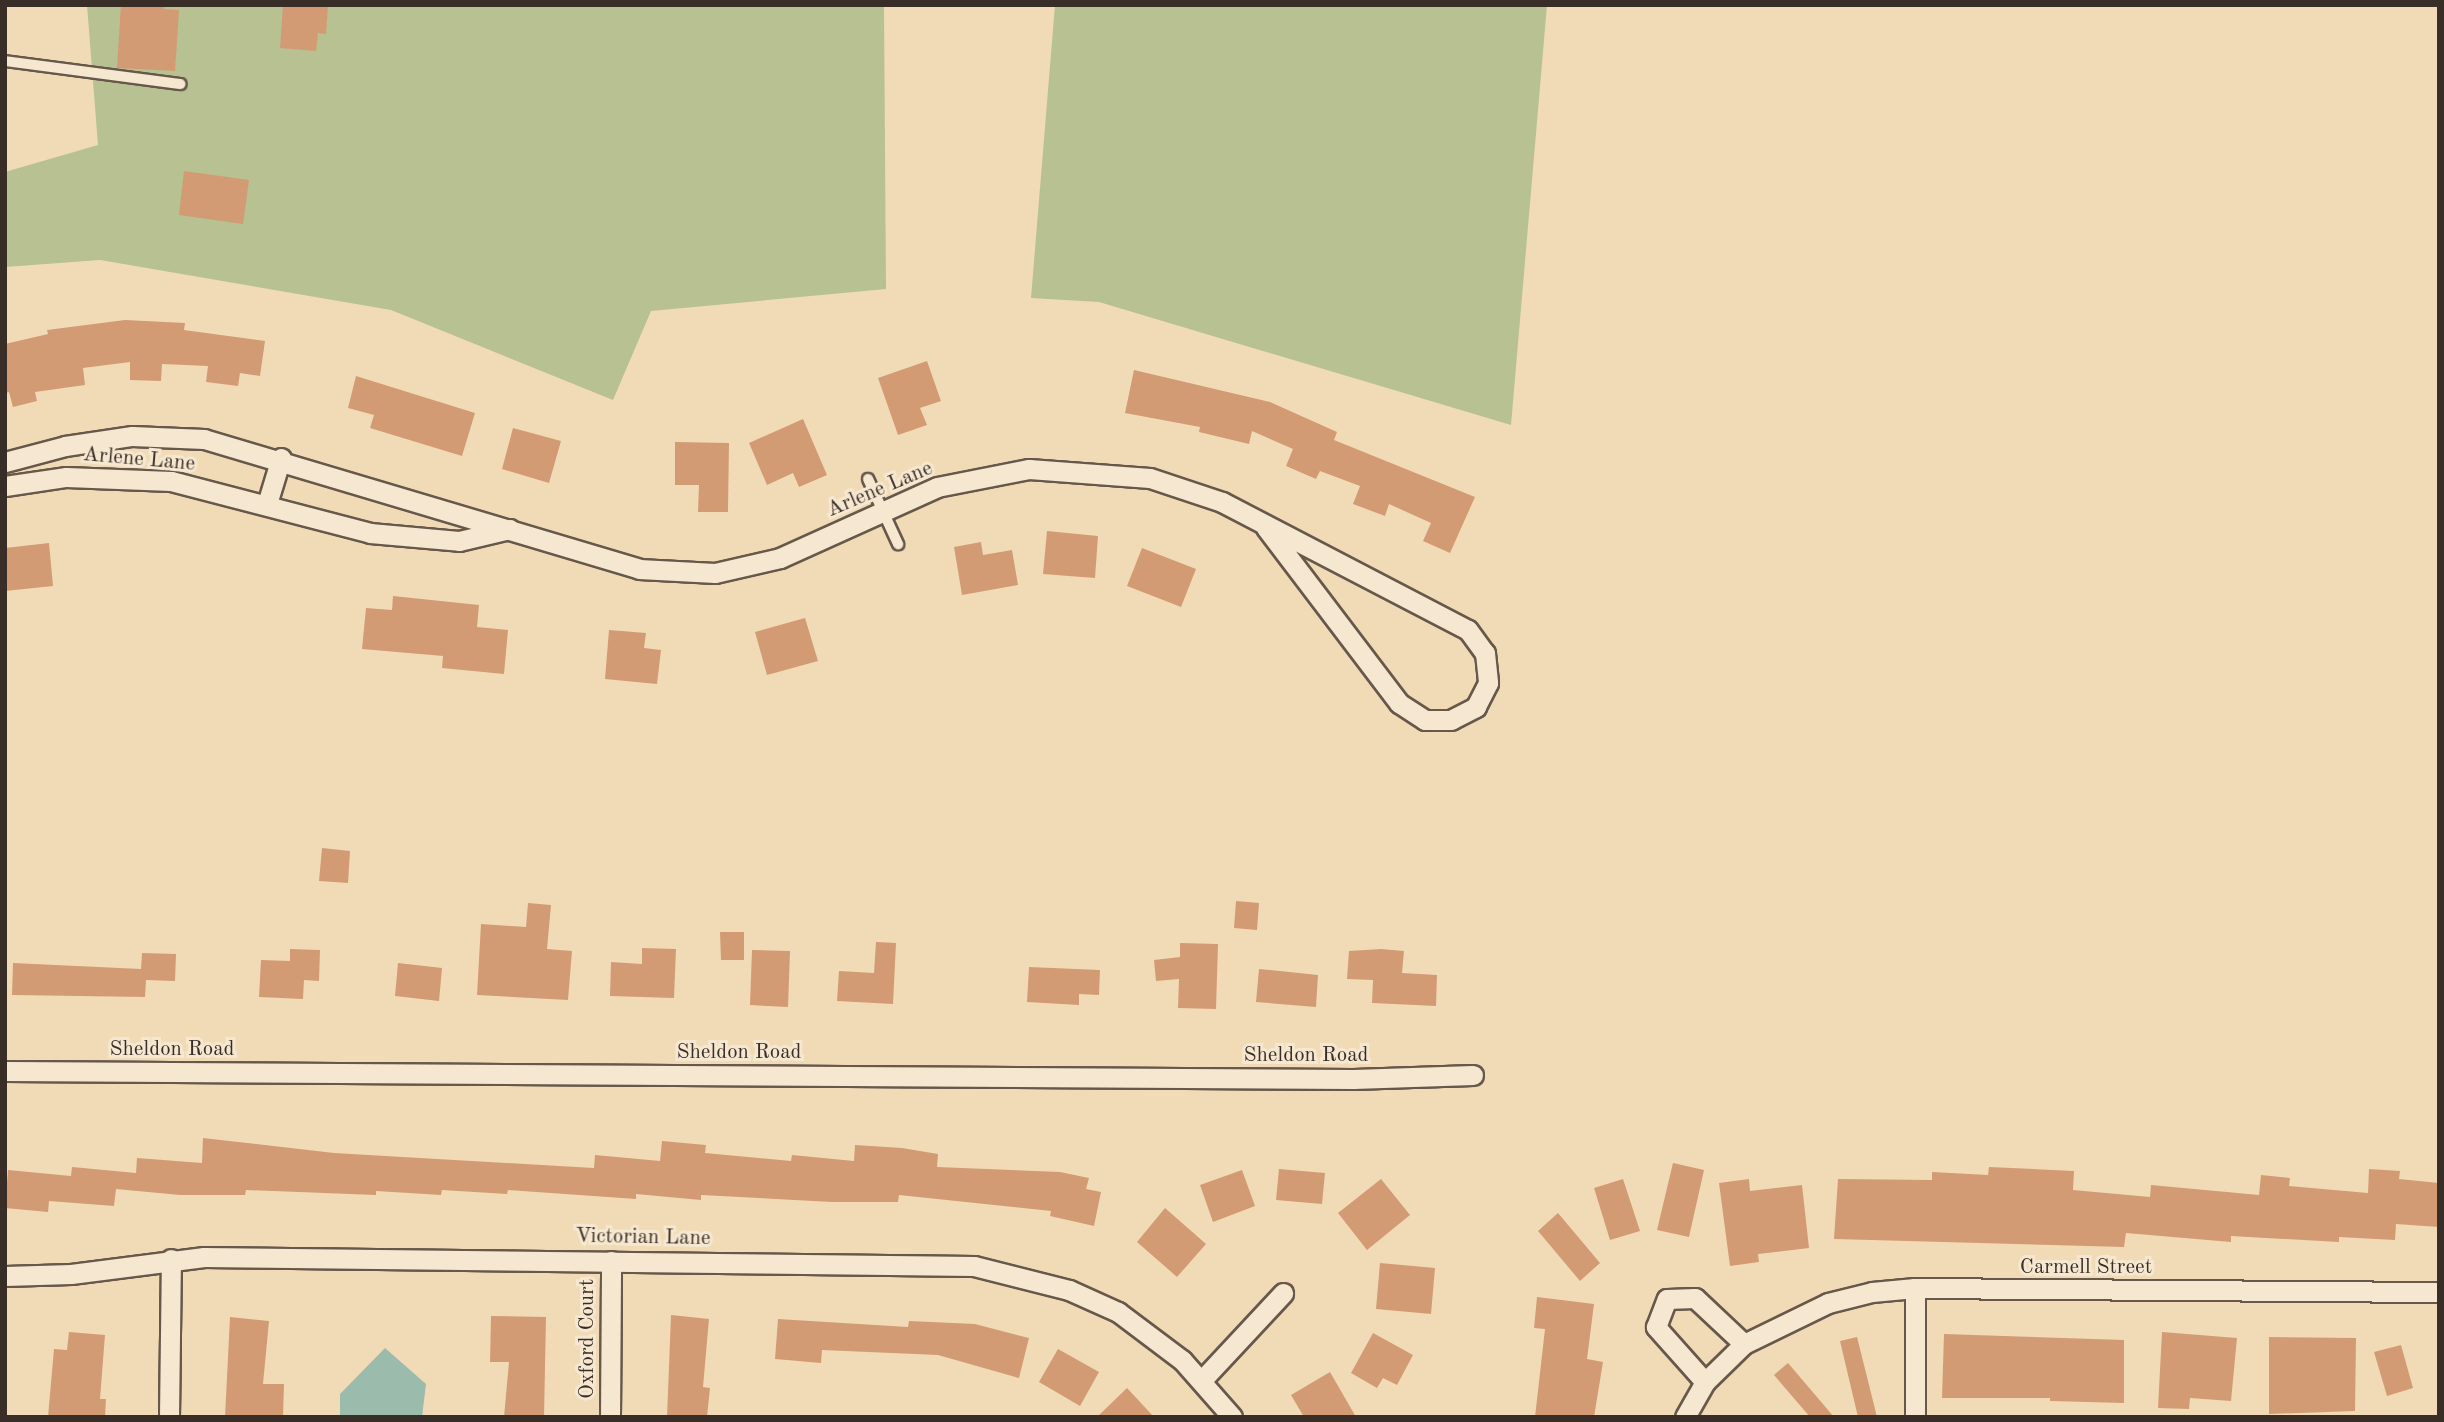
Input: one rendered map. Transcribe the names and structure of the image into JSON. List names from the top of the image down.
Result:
{
  "streets": {
    "street": [
      "Arlene Lane",
      "Sheldon Road",
      "Victorian Lane",
      "Carmell Street",
      "Oxford Court"
    ]
  },
  "crossings": [
    ["Victorian Lane", "Oxford Court"]
  ]
}
